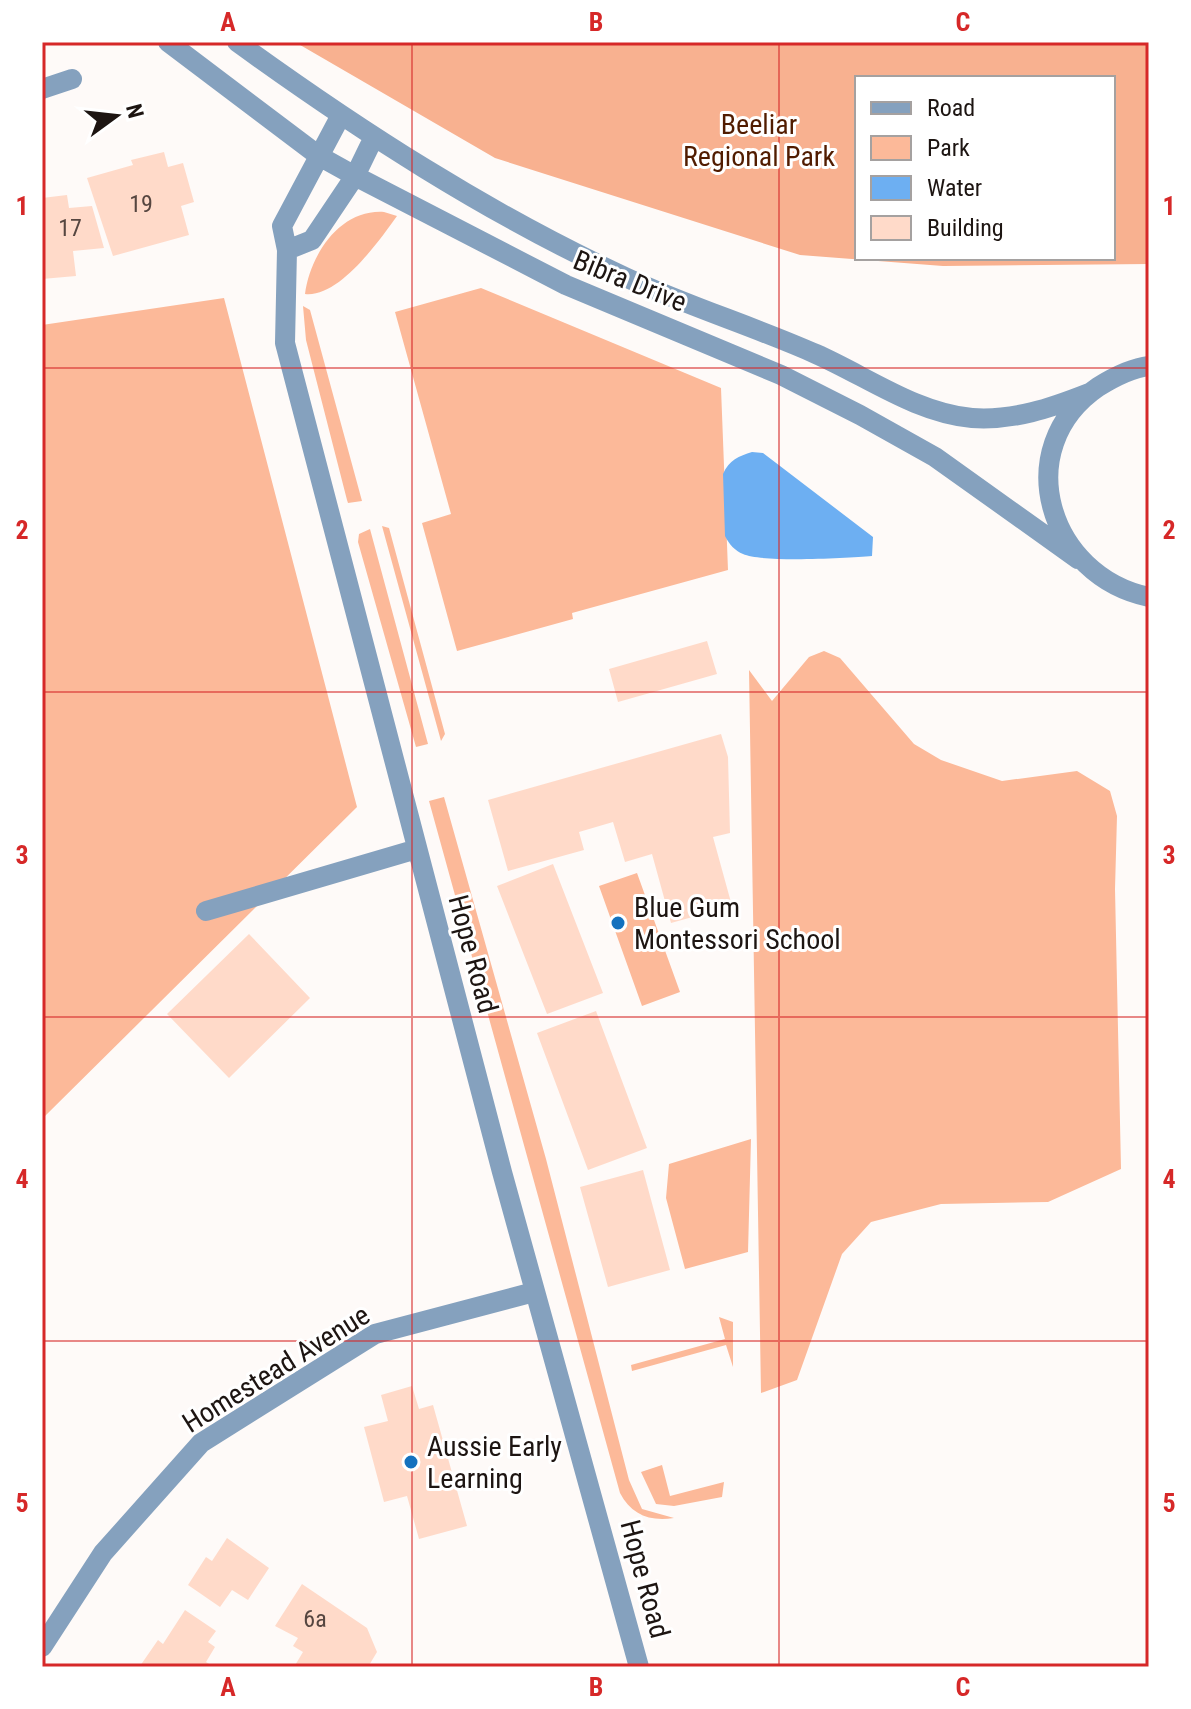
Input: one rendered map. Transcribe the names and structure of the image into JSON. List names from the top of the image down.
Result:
{
  "streets": {
    "street": ["Bibra Drive", "Hope Road", "Homestead Avenue"]
  },
  "crossings": [
    ["Bibra Drive", "Hope Road"],
    ["Hope Road", "Homestead Avenue"]
  ],
  "parks": ["Beeliar Regional Park"],
  "places": ["Blue Gum Montessori School", "Aussie Early Learning"],
  "house_numbers": ["19", "17", "6a"],
  "legend": [
    "Road",
    "Park",
    "Water",
    "Building"
  ],
  "north": "right",
  "grid": {
    "columns": ["A", "B", "C"],
    "rows": [
      "1",
      "2",
      "3",
      "4",
      "5"
    ]
  }
}
